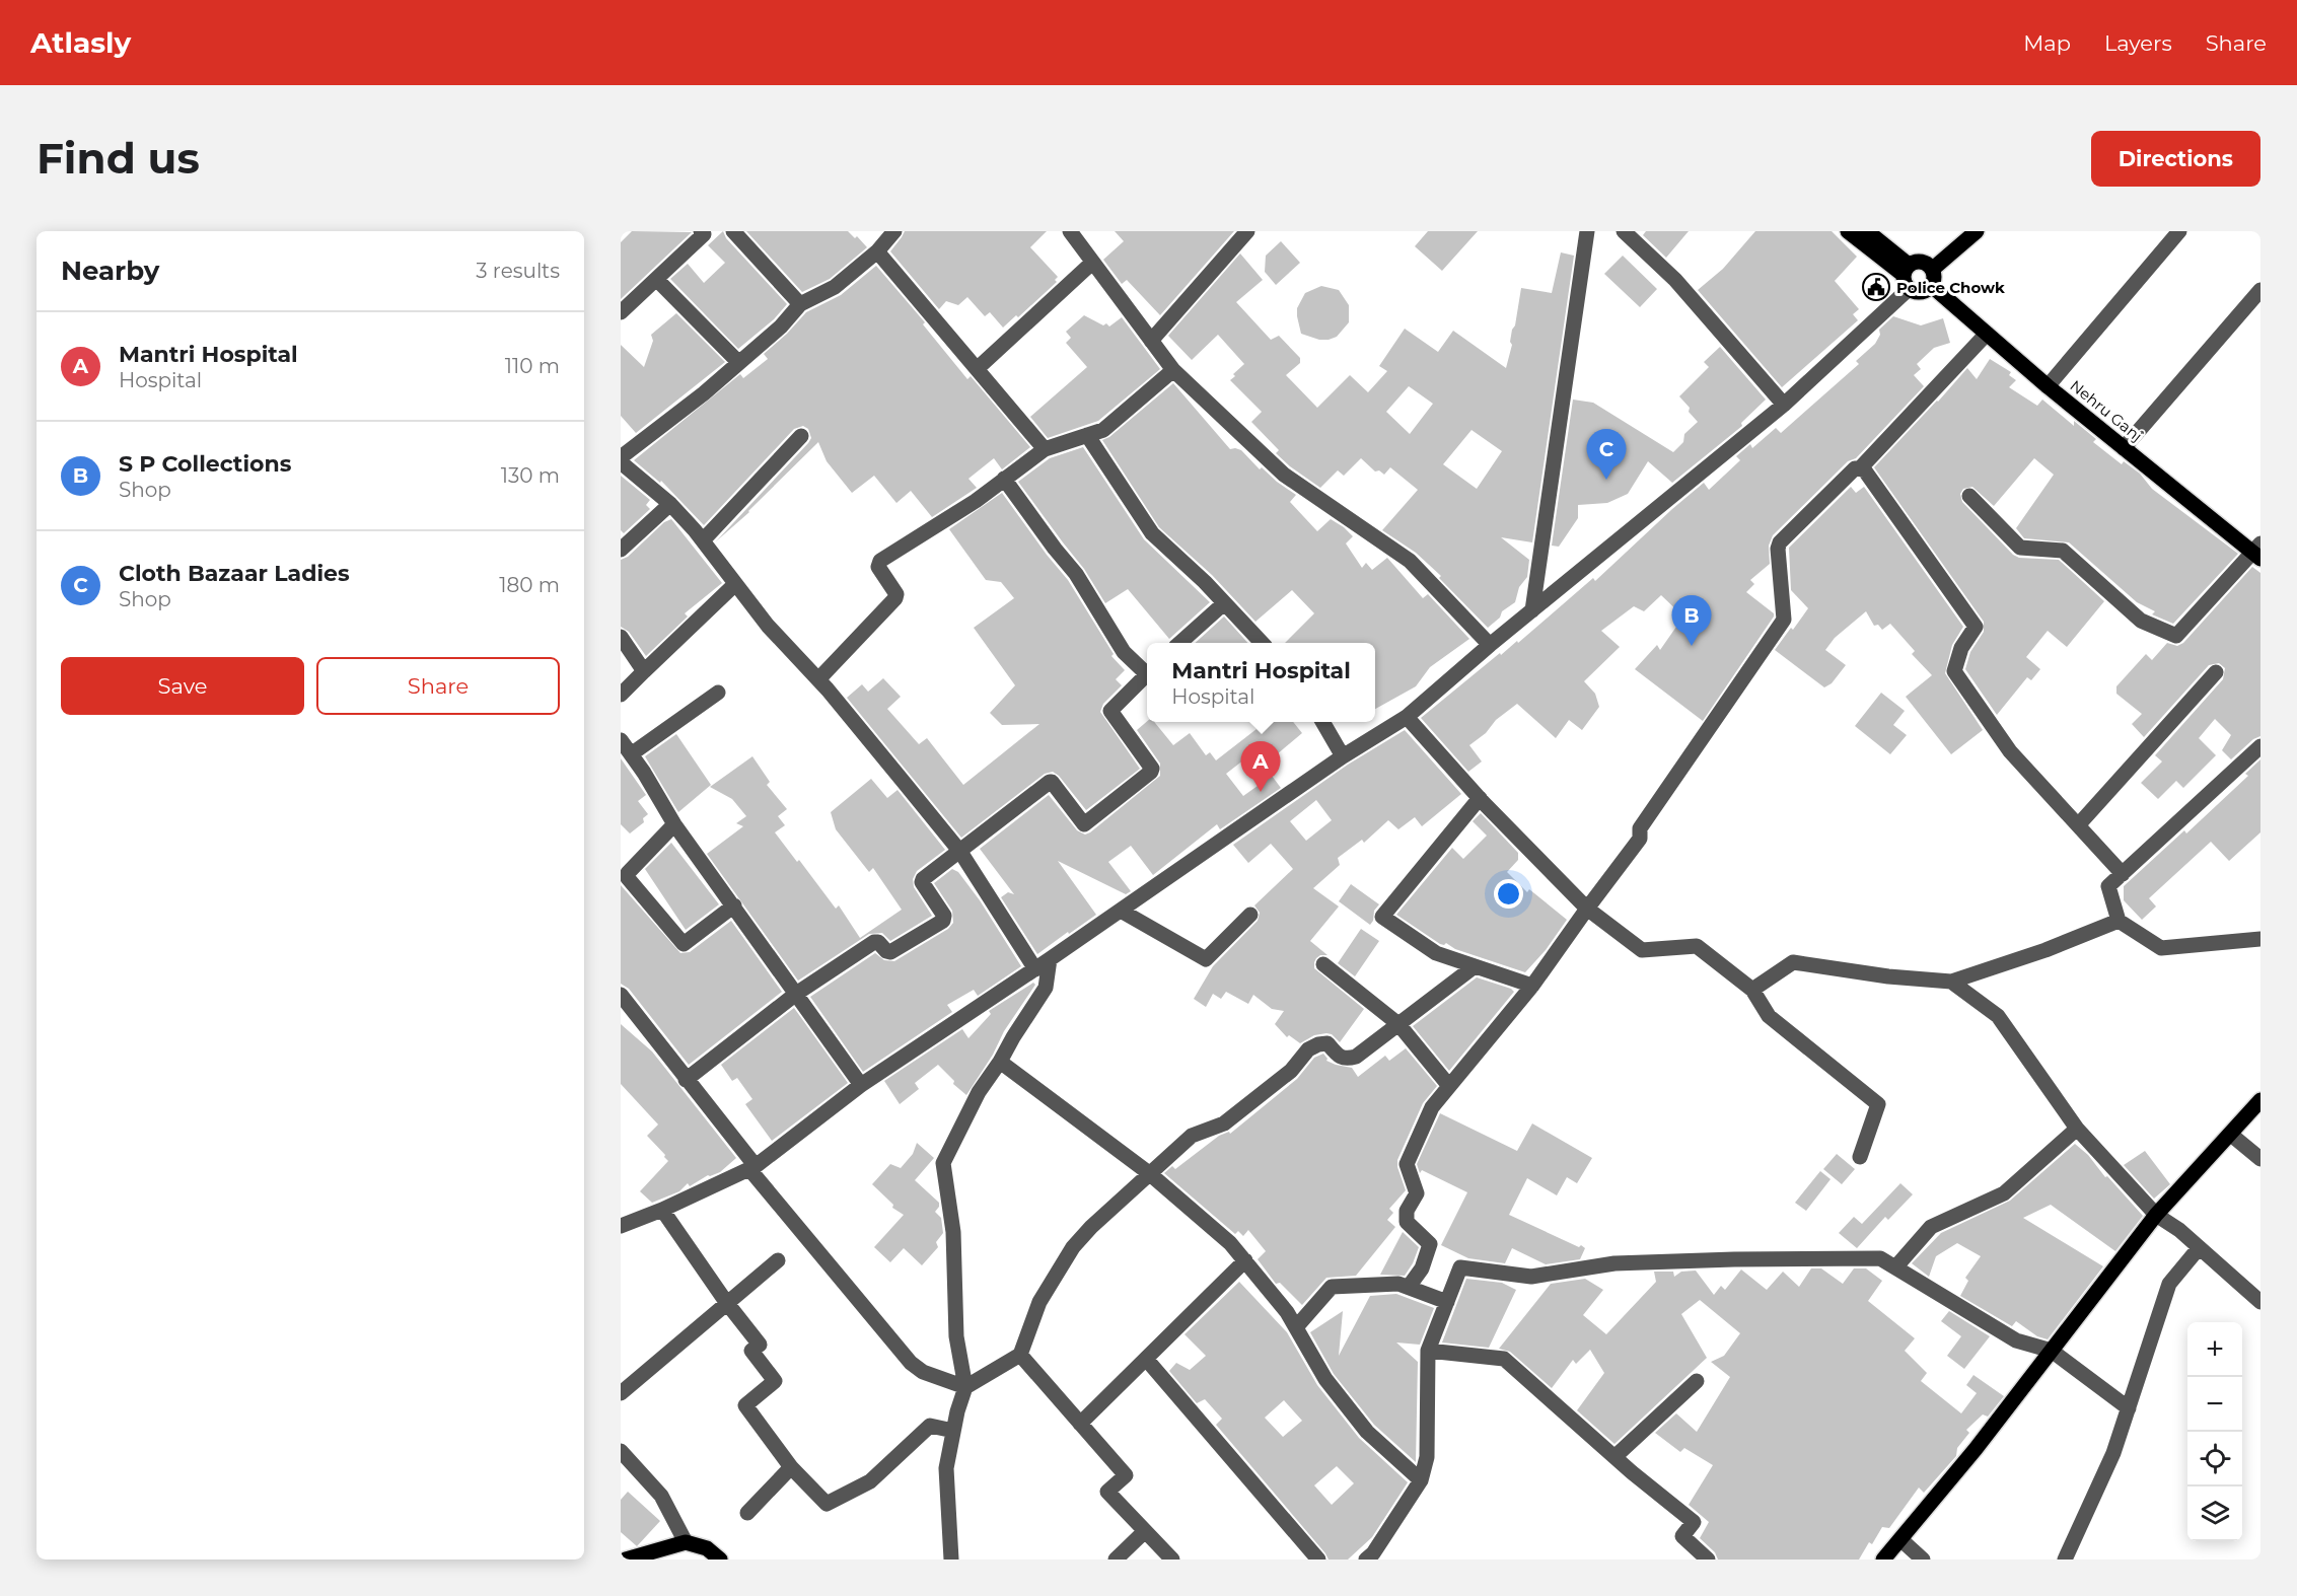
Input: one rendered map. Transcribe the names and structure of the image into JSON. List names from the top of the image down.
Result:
{
  "streets": {
    "main road": ["Nehru Ganj"]
  },
  "places": {
    "public building": ["Police Chowk"]
  },
  "page": {
    "header": "Atlasly",
    "nav": ["Map", "Layers", "Share"],
    "buttons": [
      "Directions",
      ["Save", "Share"]
    ],
    "title": "Find us",
    "heading": ["Nearby", "3 results"],
    "list": [
      {
        "mark": "A",
        "name": "Mantri Hospital",
        "note": "Hospital",
        "value": "110 m"
      },
      {
        "mark": "B",
        "name": "S P Collections",
        "note": "Shop",
        "value": "130 m"
      },
      {
        "mark": "C",
        "name": "Cloth Bazaar Ladies",
        "note": "Shop",
        "value": "180 m"
      }
    ],
    "pins": ["C", "B", "A"],
    "popup": ["Mantri Hospital", "Hospital"],
    "map_buttons": ["+", "−"]
  }
}
